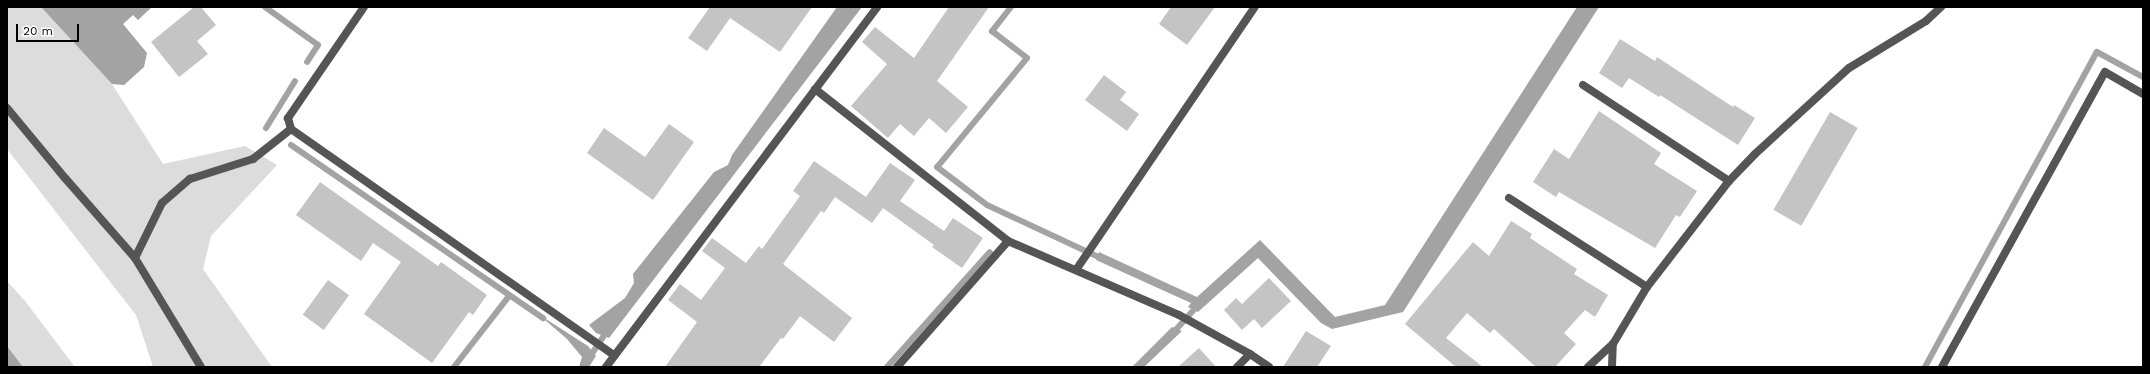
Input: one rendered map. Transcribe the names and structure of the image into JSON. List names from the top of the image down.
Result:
{
  "scale_bar": "20 m"
}
